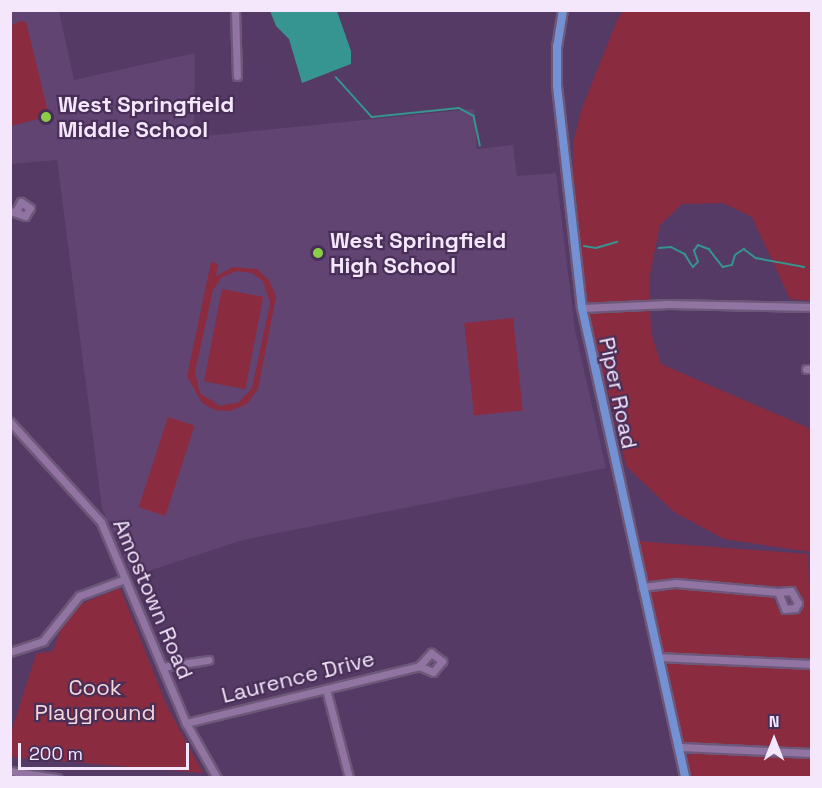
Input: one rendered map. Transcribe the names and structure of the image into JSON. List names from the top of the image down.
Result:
{
  "streets": {
    "main road": ["Piper Road"],
    "street": ["Amostown Road", "Laurence Drive"]
  },
  "crossings": [
    ["Amostown Road", "Laurence Drive"]
  ],
  "parks": ["Cook Playground"],
  "places": ["West Springfield Middle School", "West Springfield High School"],
  "scale_bar": "200 m",
  "north": "top"
}
